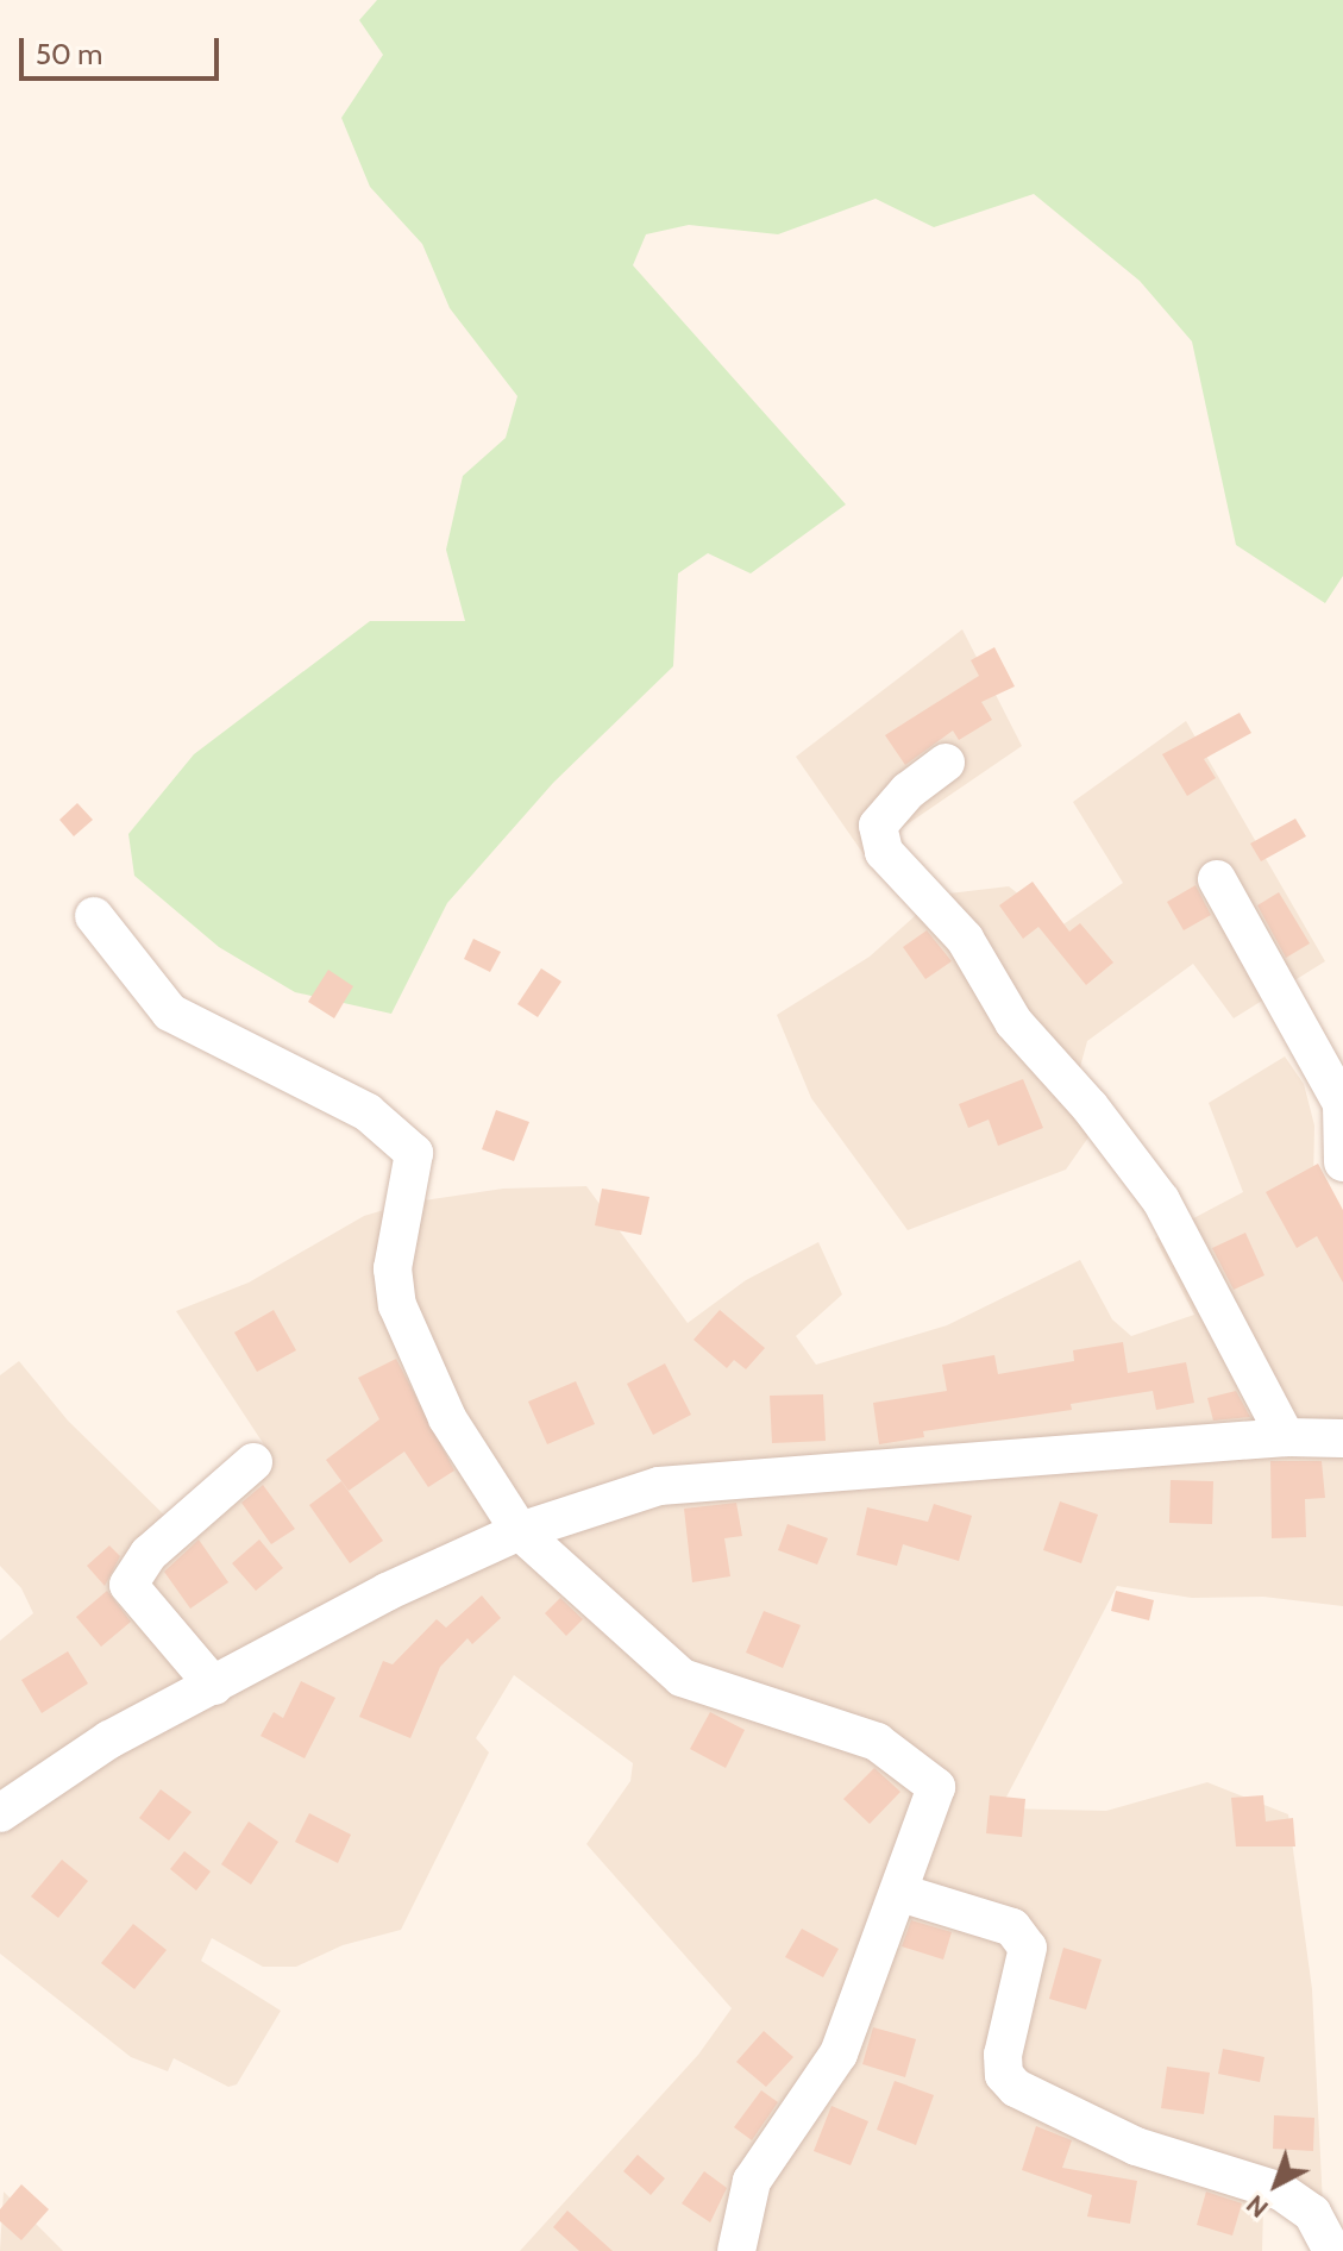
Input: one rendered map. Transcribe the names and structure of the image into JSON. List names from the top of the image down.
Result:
{
  "scale_bar": "50 m",
  "north": "bottom left"
}
